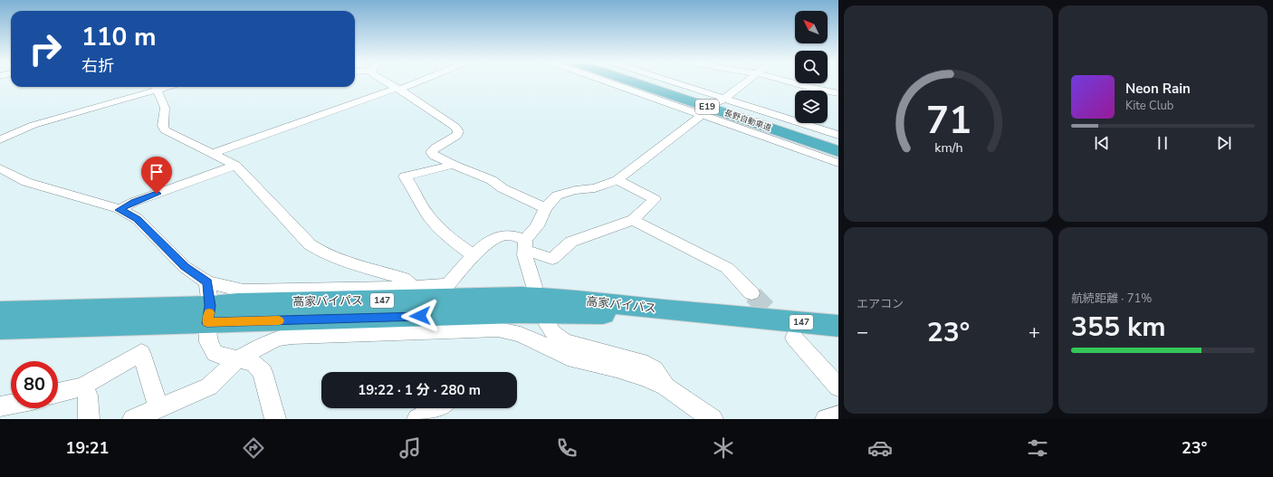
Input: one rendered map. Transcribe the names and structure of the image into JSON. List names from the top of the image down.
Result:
{
  "streets": {
    "highway": [
      "E19",
      "長野自動車道",
      "147",
      "高家バイパス"
    ]
  },
  "north": "top left",
  "page": {
    "turn": ["110 m", "右折"],
    "song": ["Neon Rain", "Kite Club"],
    "tile": [
      "エアコン",
      ["航続距離 · 71%", "355 km"]
    ],
    "heat": ["−", "23°", "+"],
    "limit": "80",
    "trip": "19:22 · 1 分 · 280 m",
    "tabs": ["19:21", "23°"],
    "gauge": ["71", "km/h"]
  }
}
